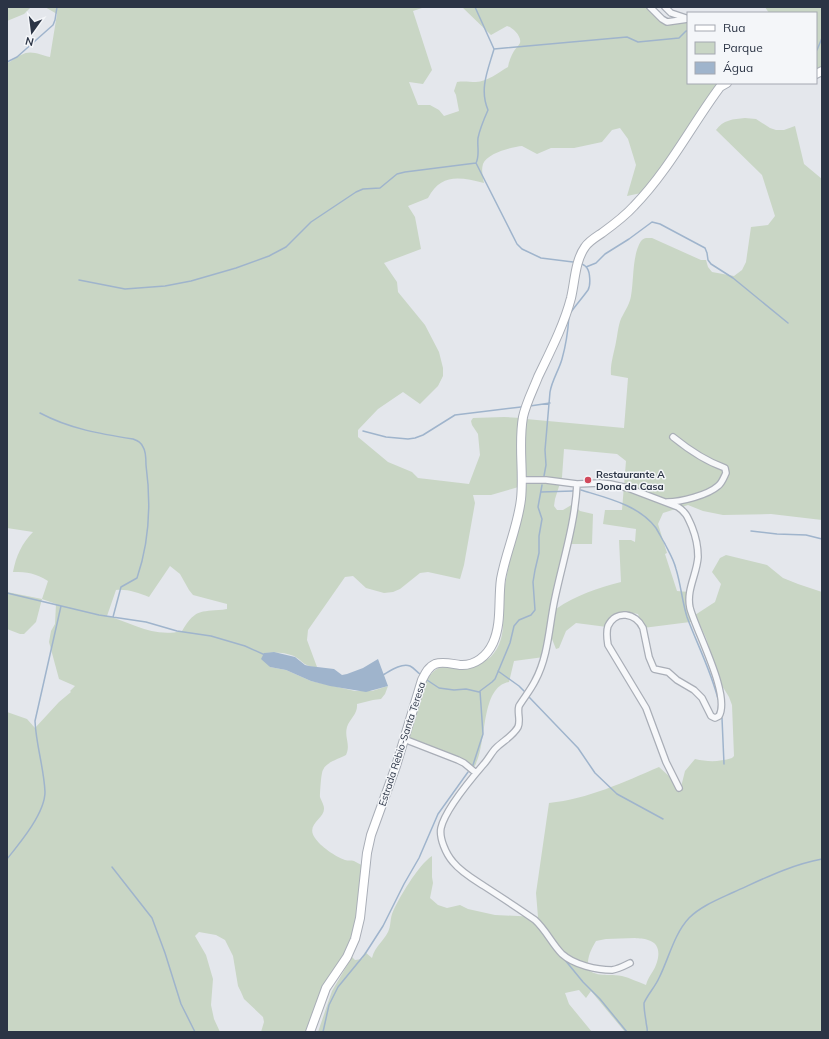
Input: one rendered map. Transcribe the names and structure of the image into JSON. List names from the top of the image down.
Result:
{
  "streets": {
    "street": ["Estrada Rebio-Santa Teresa"]
  },
  "places": ["Restaurante A Dona da Casa"],
  "legend": ["Rua", "Parque", "Água"],
  "north": "bottom"
}
